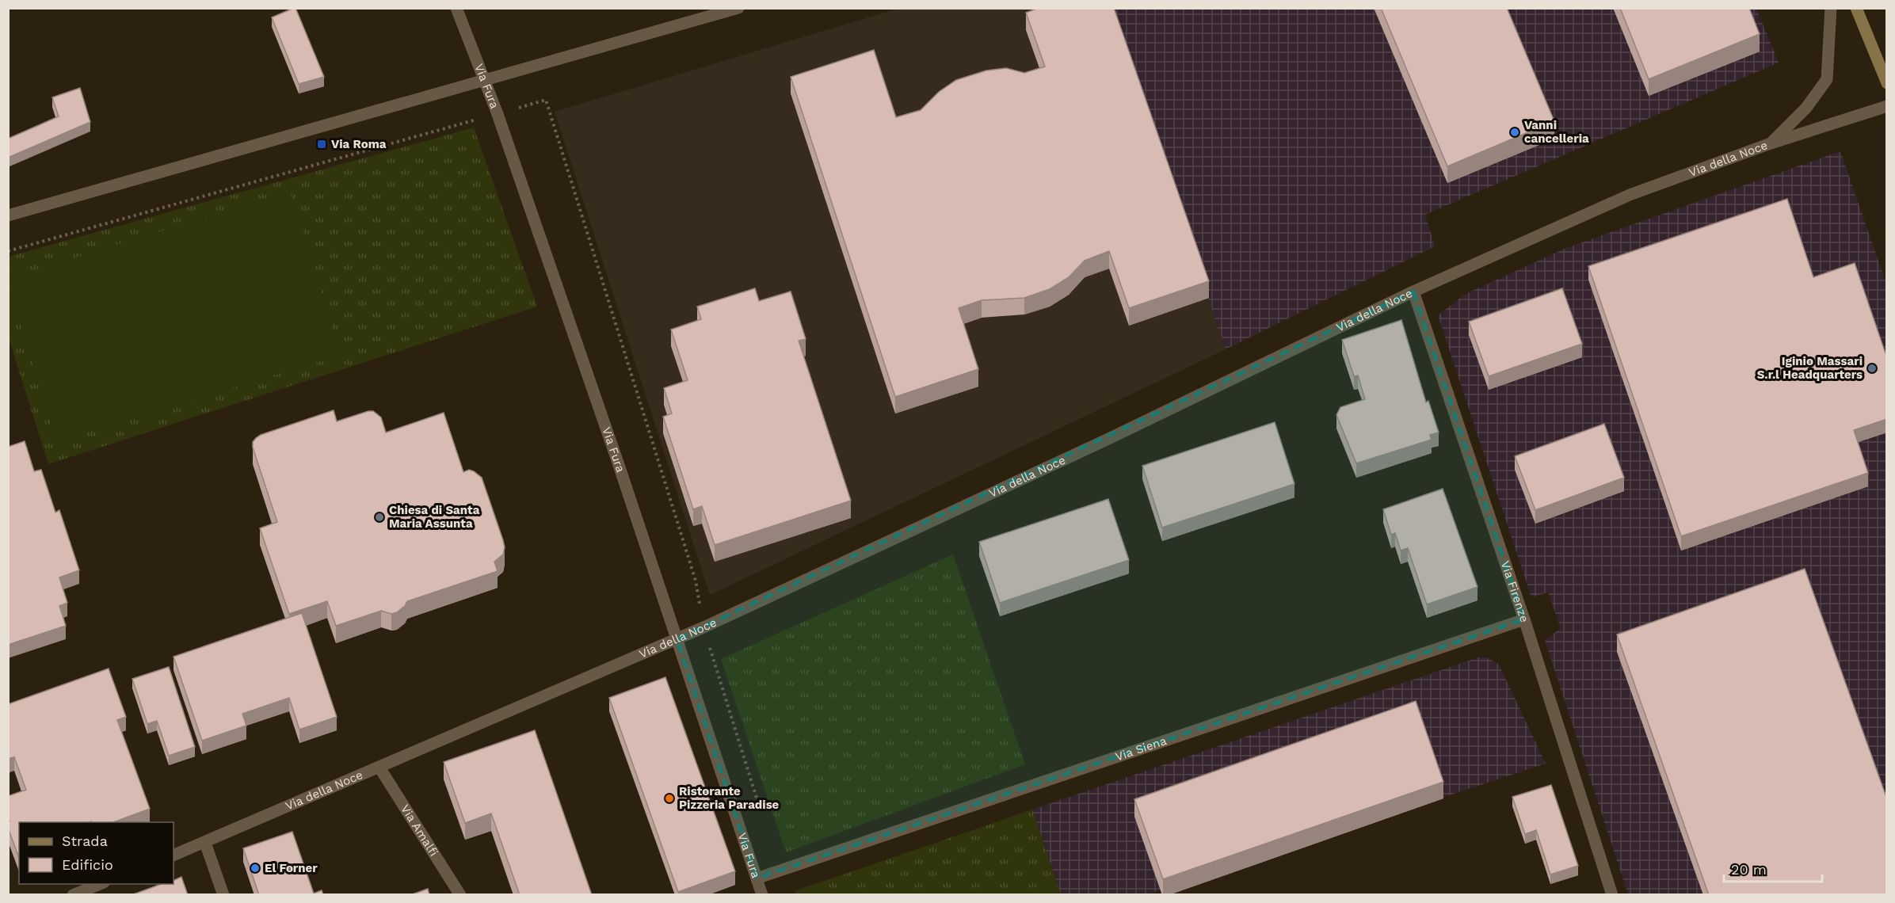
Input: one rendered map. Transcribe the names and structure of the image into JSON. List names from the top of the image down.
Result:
{
  "streets": {
    "street": [
      "Via Fura",
      "Via della Noce",
      "Via Firenze",
      "Via Siena",
      "Via Amalfi"
    ]
  },
  "crossings": [
    ["Via Fura", "Via della Noce"],
    ["Via Fura", "Via Siena"],
    ["Via della Noce", "Via Firenze"],
    ["Via della Noce", "Via Amalfi"],
    ["Via Firenze", "Via Siena"]
  ],
  "places": {
    "other": [
      "Vanni cancelleria",
      "Iginio Massari S.r.l Headquarters",
      "Chiesa di Santa Maria Assunta",
      "Ristorante Pizzeria Paradise",
      "El Forner"
    ],
    "transit": ["Via Roma"]
  },
  "legend": ["Strada", "Edificio"],
  "scale_bar": "20 m"
}
